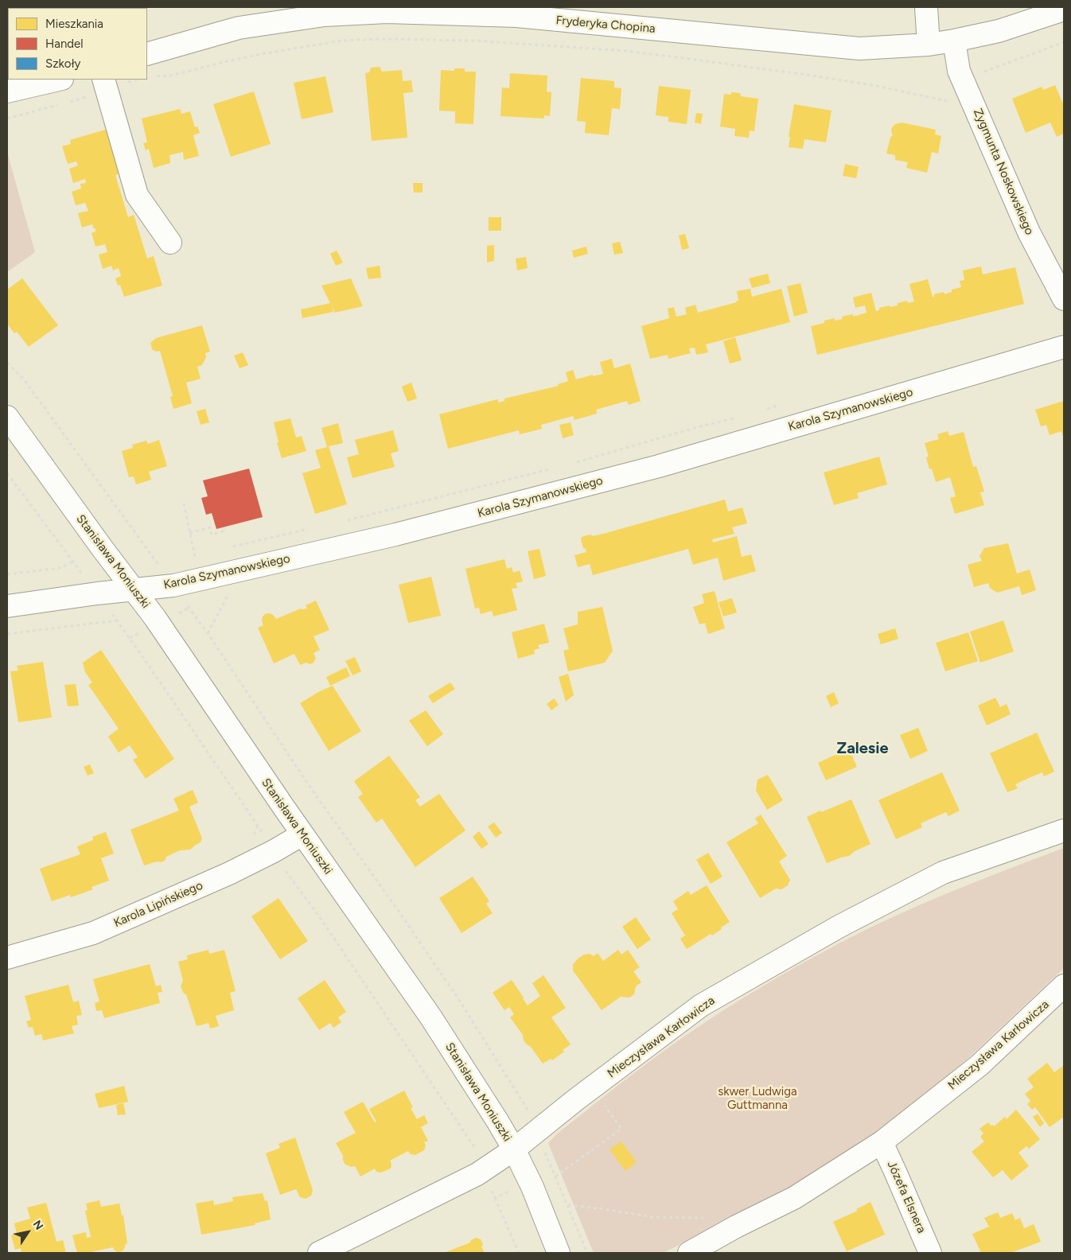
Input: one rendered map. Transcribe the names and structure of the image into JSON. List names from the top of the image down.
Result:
{
  "streets": {
    "street": [
      "Fryderyka Chopina",
      "Zygmunta Noskowskiego",
      "Karola Szymanowskiego",
      "Stanisława Moniuszki",
      "Karola Lipińskiego",
      "Mieczysława Karłowicza",
      "Józefa Elsnera"
    ]
  },
  "crossings": [
    ["Fryderyka Chopina", "Zygmunta Noskowskiego"],
    ["Karola Szymanowskiego", "Stanisława Moniuszki"],
    ["Stanisława Moniuszki", "Karola Lipińskiego"],
    ["Stanisława Moniuszki", "Mieczysława Karłowicza"],
    ["Mieczysława Karłowicza", "Józefa Elsnera"]
  ],
  "districts": ["Zalesie"],
  "parks": ["skwer Ludwiga Guttmanna"],
  "legend": ["Mieszkania", "Handel", "Szkoły"],
  "north": "top right"
}
